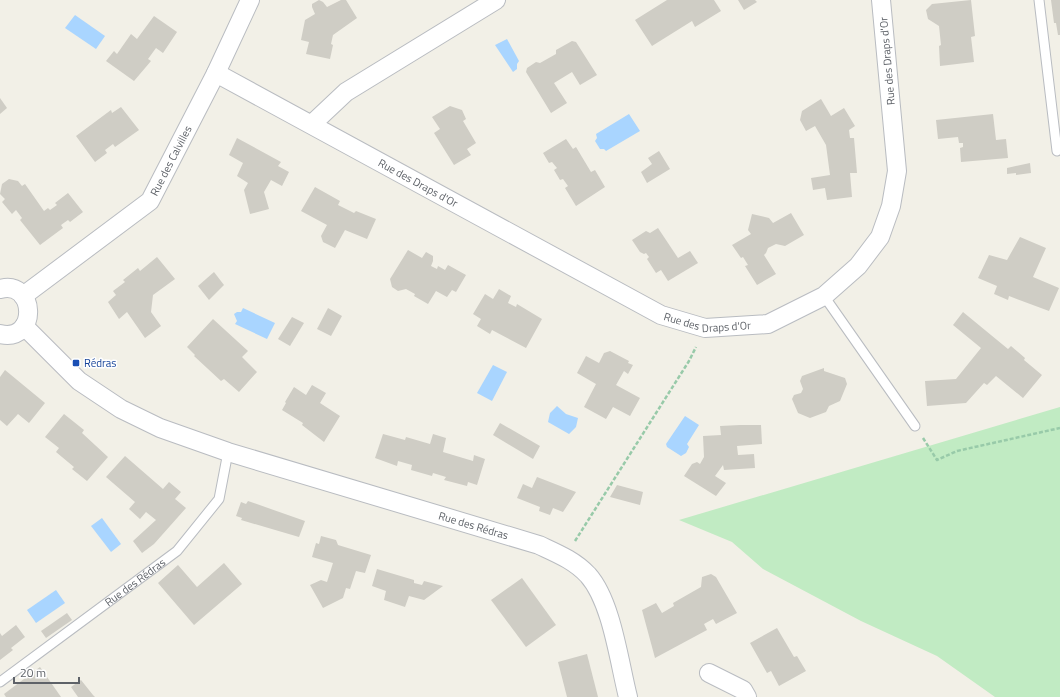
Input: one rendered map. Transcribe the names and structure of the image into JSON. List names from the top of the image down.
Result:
{
  "streets": {
    "street": ["Rue des Draps d'Or", "Rue des Calvilles", "Rue des Rédras"]
  },
  "crossings": [
    ["Rue des Draps d'Or", "Rue des Calvilles"]
  ],
  "places": {
    "transit": ["Rédras"]
  },
  "scale_bar": "20 m"
}
